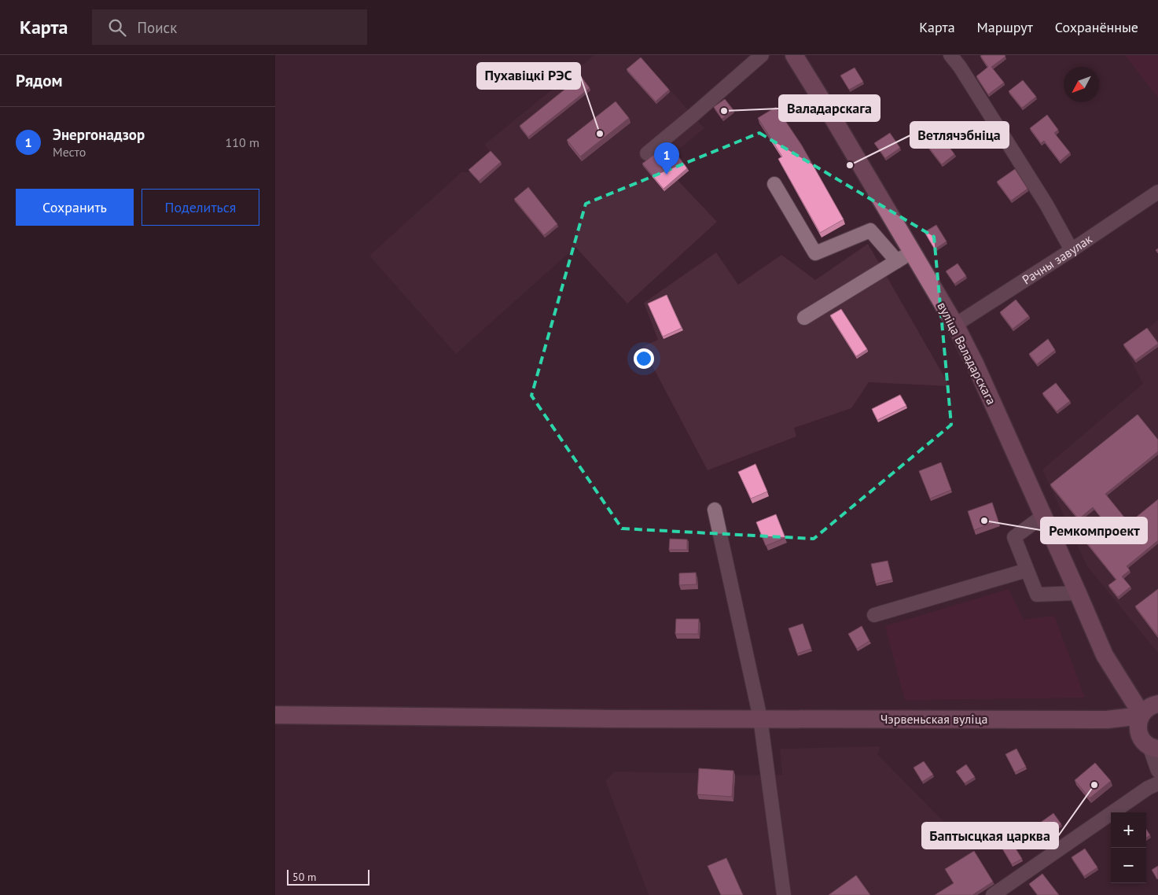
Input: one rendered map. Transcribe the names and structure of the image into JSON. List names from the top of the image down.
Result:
{
  "streets": {
    "main road": ["вуліца Валадарскага", "Чэрвеньская вуліца"],
    "street": ["Рачны завулак"]
  },
  "crossings": [
    ["Рачны завулак", "вуліца Валадарскага"],
    ["вуліца Валадарскага", "Чэрвеньская вуліца"]
  ],
  "places": [
    "Валадарскага",
    "Пухавіцкі РЭС",
    "Ветлячэбніца",
    "Ремкомпроект",
    "Баптысцкая царква"
  ],
  "scale_bar": "50 m",
  "north": "bottom left",
  "page": {
    "header": "Карта",
    "search": "Поиск",
    "nav": ["Карта", "Маршрут", "Сохранённые"],
    "heading": "Рядом",
    "list": [
      {
        "mark": "1",
        "name": "Энергонадзор",
        "note": "Место",
        "value": "110 m"
      }
    ],
    "pins": "1",
    "buttons": ["Сохранить", "Поделиться"],
    "map_buttons": ["+", "−"],
    "scale": "50 m"
  }
}
